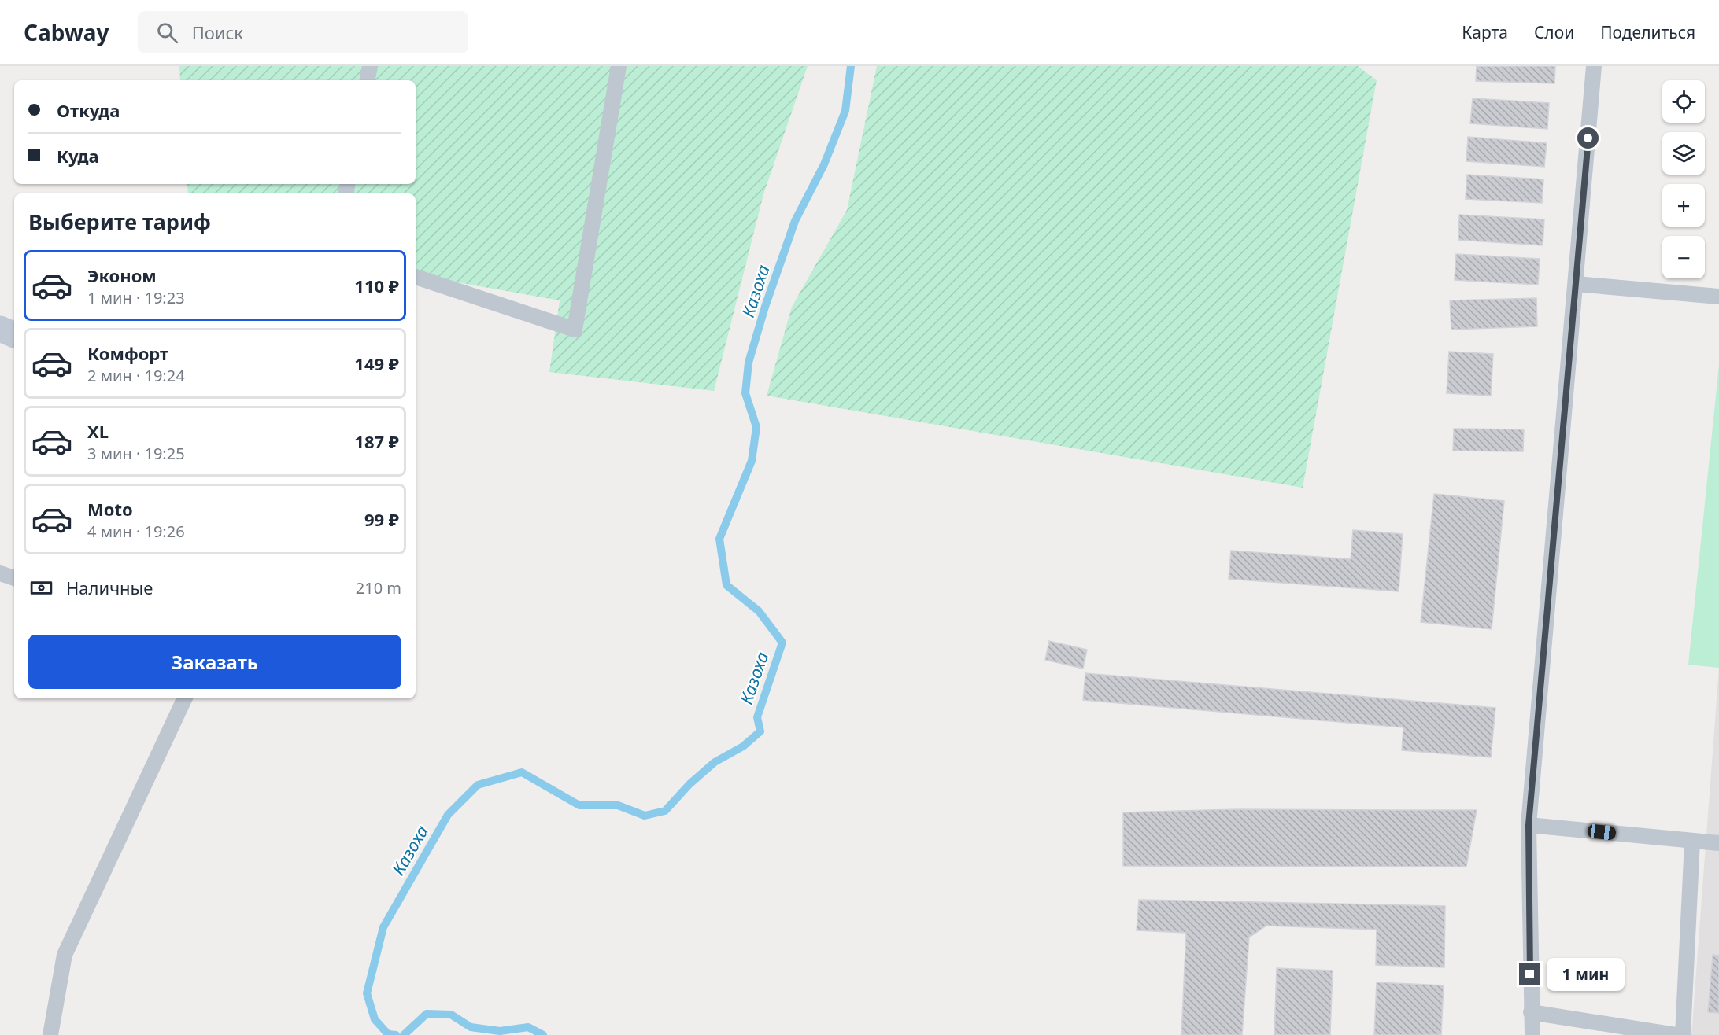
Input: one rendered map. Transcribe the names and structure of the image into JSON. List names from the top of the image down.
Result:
{
  "water": ["Казоха"],
  "page": {
    "header": "Cabway",
    "search": "Поиск",
    "nav": ["Карта", "Слои", "Поделиться"],
    "map_buttons": ["+", "−"],
    "banner": ["Откуда", "Куда"],
    "heading": "Выберите тариф",
    "list": [
      {
        "name": "Эконом",
        "note": "1 мин · 19:23",
        "value": "110 ₽"
      },
      {
        "name": "Комфорт",
        "note": "2 мин · 19:24",
        "value": "149 ₽"
      },
      {
        "name": "XL",
        "note": "3 мин · 19:25",
        "value": "187 ₽"
      },
      {
        "name": "Moto",
        "note": "4 мин · 19:26",
        "value": "99 ₽"
      }
    ],
    "pay": ["Наличные", "210 m"],
    "buttons": "Заказать",
    "bubble": "1 мин"
  }
}
